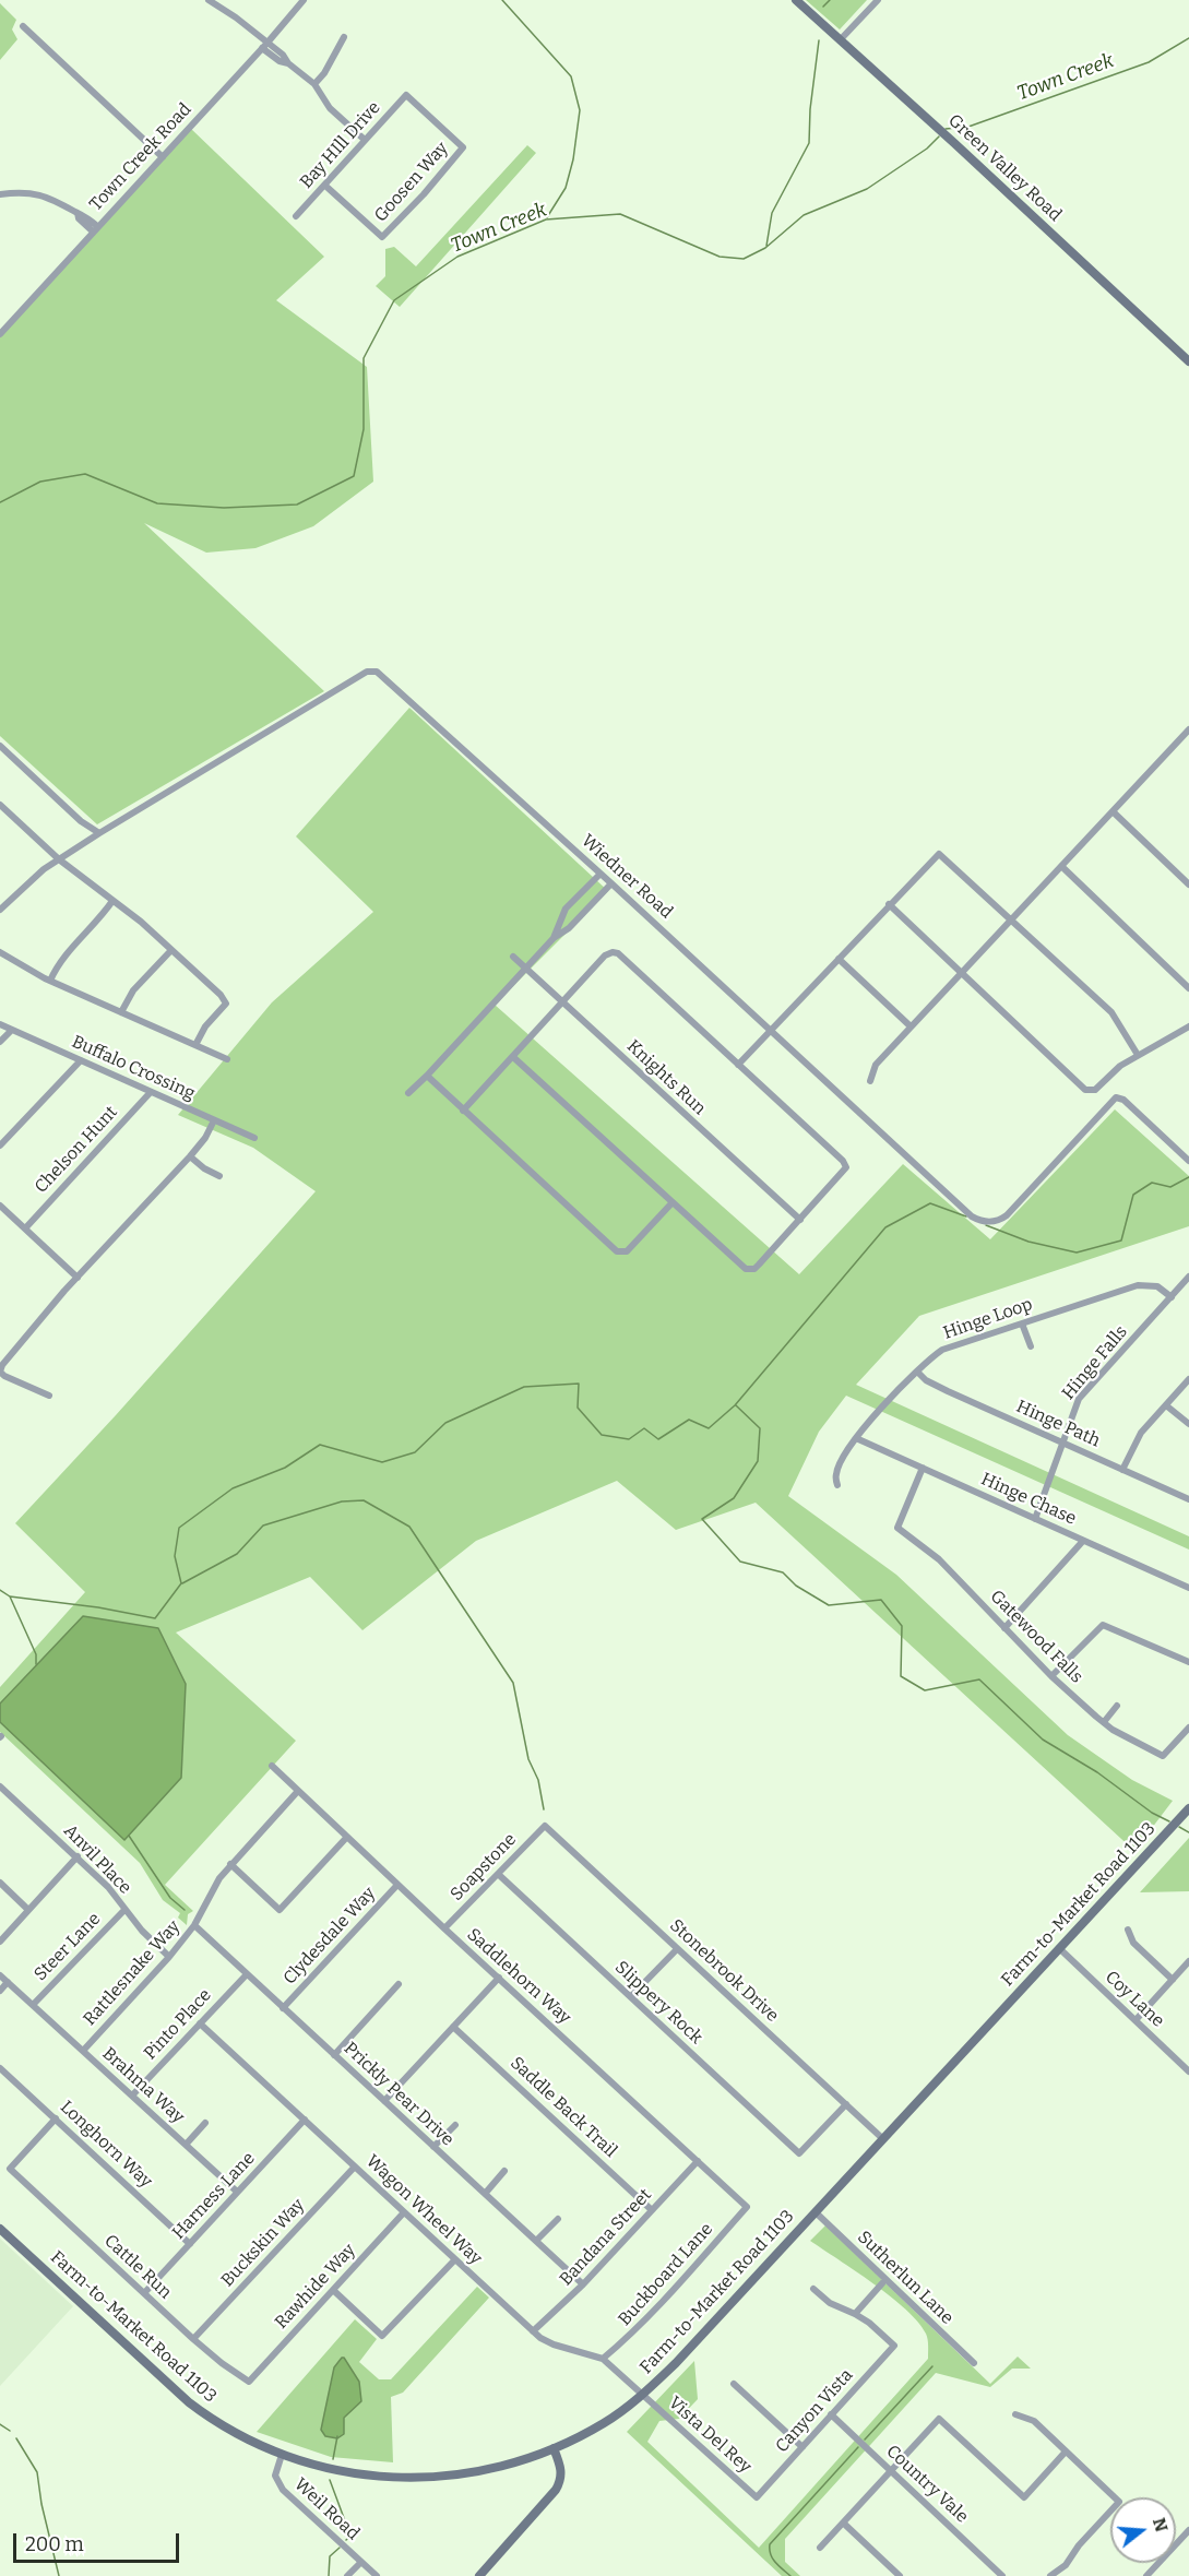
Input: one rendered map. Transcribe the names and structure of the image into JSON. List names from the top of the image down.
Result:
{
  "streets": {
    "main road": ["Green Valley Road", "Farm-to-Market Road 1103"],
    "street": [
      "Bay HIll Drive",
      "Town Creek Road",
      "Goosen Way",
      "Wiedner Road",
      "Buffalo Crossing",
      "Knights Run",
      "Chelson Hunt",
      "Hinge Loop",
      "Hinge Falls",
      "Hinge Path",
      "Hinge Chase",
      "Gatewood Falls",
      "Anvil Place",
      "Soapstone",
      "Clydesdale Way",
      "Steer Lane",
      "Stonebrook Drive",
      "Rattlesnake Way",
      "Saddlehorn Way",
      "Coy Lane",
      "Slippery Rock",
      "Pinto Place",
      "Brahma Way",
      "Prickly Pear Drive",
      "Saddle Back Trail",
      "Longhorn Way",
      "Harness Lane",
      "Wagon Wheel Way",
      "Bandana Street",
      "Buckskin Way",
      "Cattle Run",
      "Buckboard Lane",
      "Sutherlun Lane",
      "Rawhide Way",
      "Canyon Vista",
      "Vista Del Rey",
      "Country Vale",
      "Weil Road"
    ]
  },
  "crossings": [
    ["Bay HIll Drive", "Goosen Way"],
    ["Buffalo Crossing", "Chelson Hunt"],
    ["Hinge Loop", "Hinge Falls"],
    ["Hinge Loop", "Hinge Path"],
    ["Hinge Loop", "Hinge Chase"],
    ["Hinge Falls", "Hinge Path"],
    ["Hinge Falls", "Hinge Chase"],
    ["Hinge Chase", "Gatewood Falls"],
    ["Anvil Place", "Steer Lane"],
    ["Anvil Place", "Rattlesnake Way"],
    ["Soapstone", "Stonebrook Drive"],
    ["Soapstone", "Saddlehorn Way"],
    ["Soapstone", "Slippery Rock"],
    ["Farm-to-Market Road 1103", "Stonebrook Drive"],
    ["Farm-to-Market Road 1103", "Coy Lane"],
    ["Farm-to-Market Road 1103", "Wagon Wheel Way"],
    ["Farm-to-Market Road 1103", "Sutherlun Lane"],
    ["Farm-to-Market Road 1103", "Vista Del Rey"],
    ["Farm-to-Market Road 1103", "Weil Road"],
    ["Clydesdale Way", "Saddlehorn Way"],
    ["Clydesdale Way", "Prickly Pear Drive"],
    ["Steer Lane", "Brahma Way"],
    ["Stonebrook Drive", "Slippery Rock"],
    ["Rattlesnake Way", "Saddlehorn Way"],
    ["Rattlesnake Way", "Brahma Way"],
    ["Rattlesnake Way", "Prickly Pear Drive"],
    ["Saddlehorn Way", "Bandana Street"],
    ["Saddlehorn Way", "Buckboard Lane"],
    ["Pinto Place", "Brahma Way"],
    ["Pinto Place", "Prickly Pear Drive"],
    ["Pinto Place", "Wagon Wheel Way"],
    ["Brahma Way", "Harness Lane"],
    ["Prickly Pear Drive", "Bandana Street"],
    ["Saddle Back Trail", "Bandana Street"],
    ["Longhorn Way", "Harness Lane"],
    ["Longhorn Way", "Cattle Run"],
    ["Harness Lane", "Wagon Wheel Way"],
    ["Harness Lane", "Cattle Run"],
    ["Wagon Wheel Way", "Bandana Street"],
    ["Wagon Wheel Way", "Buckskin Way"],
    ["Wagon Wheel Way", "Buckboard Lane"],
    ["Wagon Wheel Way", "Rawhide Way"],
    ["Wagon Wheel Way", "Vista Del Rey"],
    ["Buckskin Way", "Cattle Run"],
    ["Cattle Run", "Rawhide Way"],
    ["Canyon Vista", "Vista Del Rey"],
    ["Canyon Vista", "Country Vale"]
  ],
  "water": ["Town Creek"],
  "scale_bar": "200 m",
  "north": "right"
}
